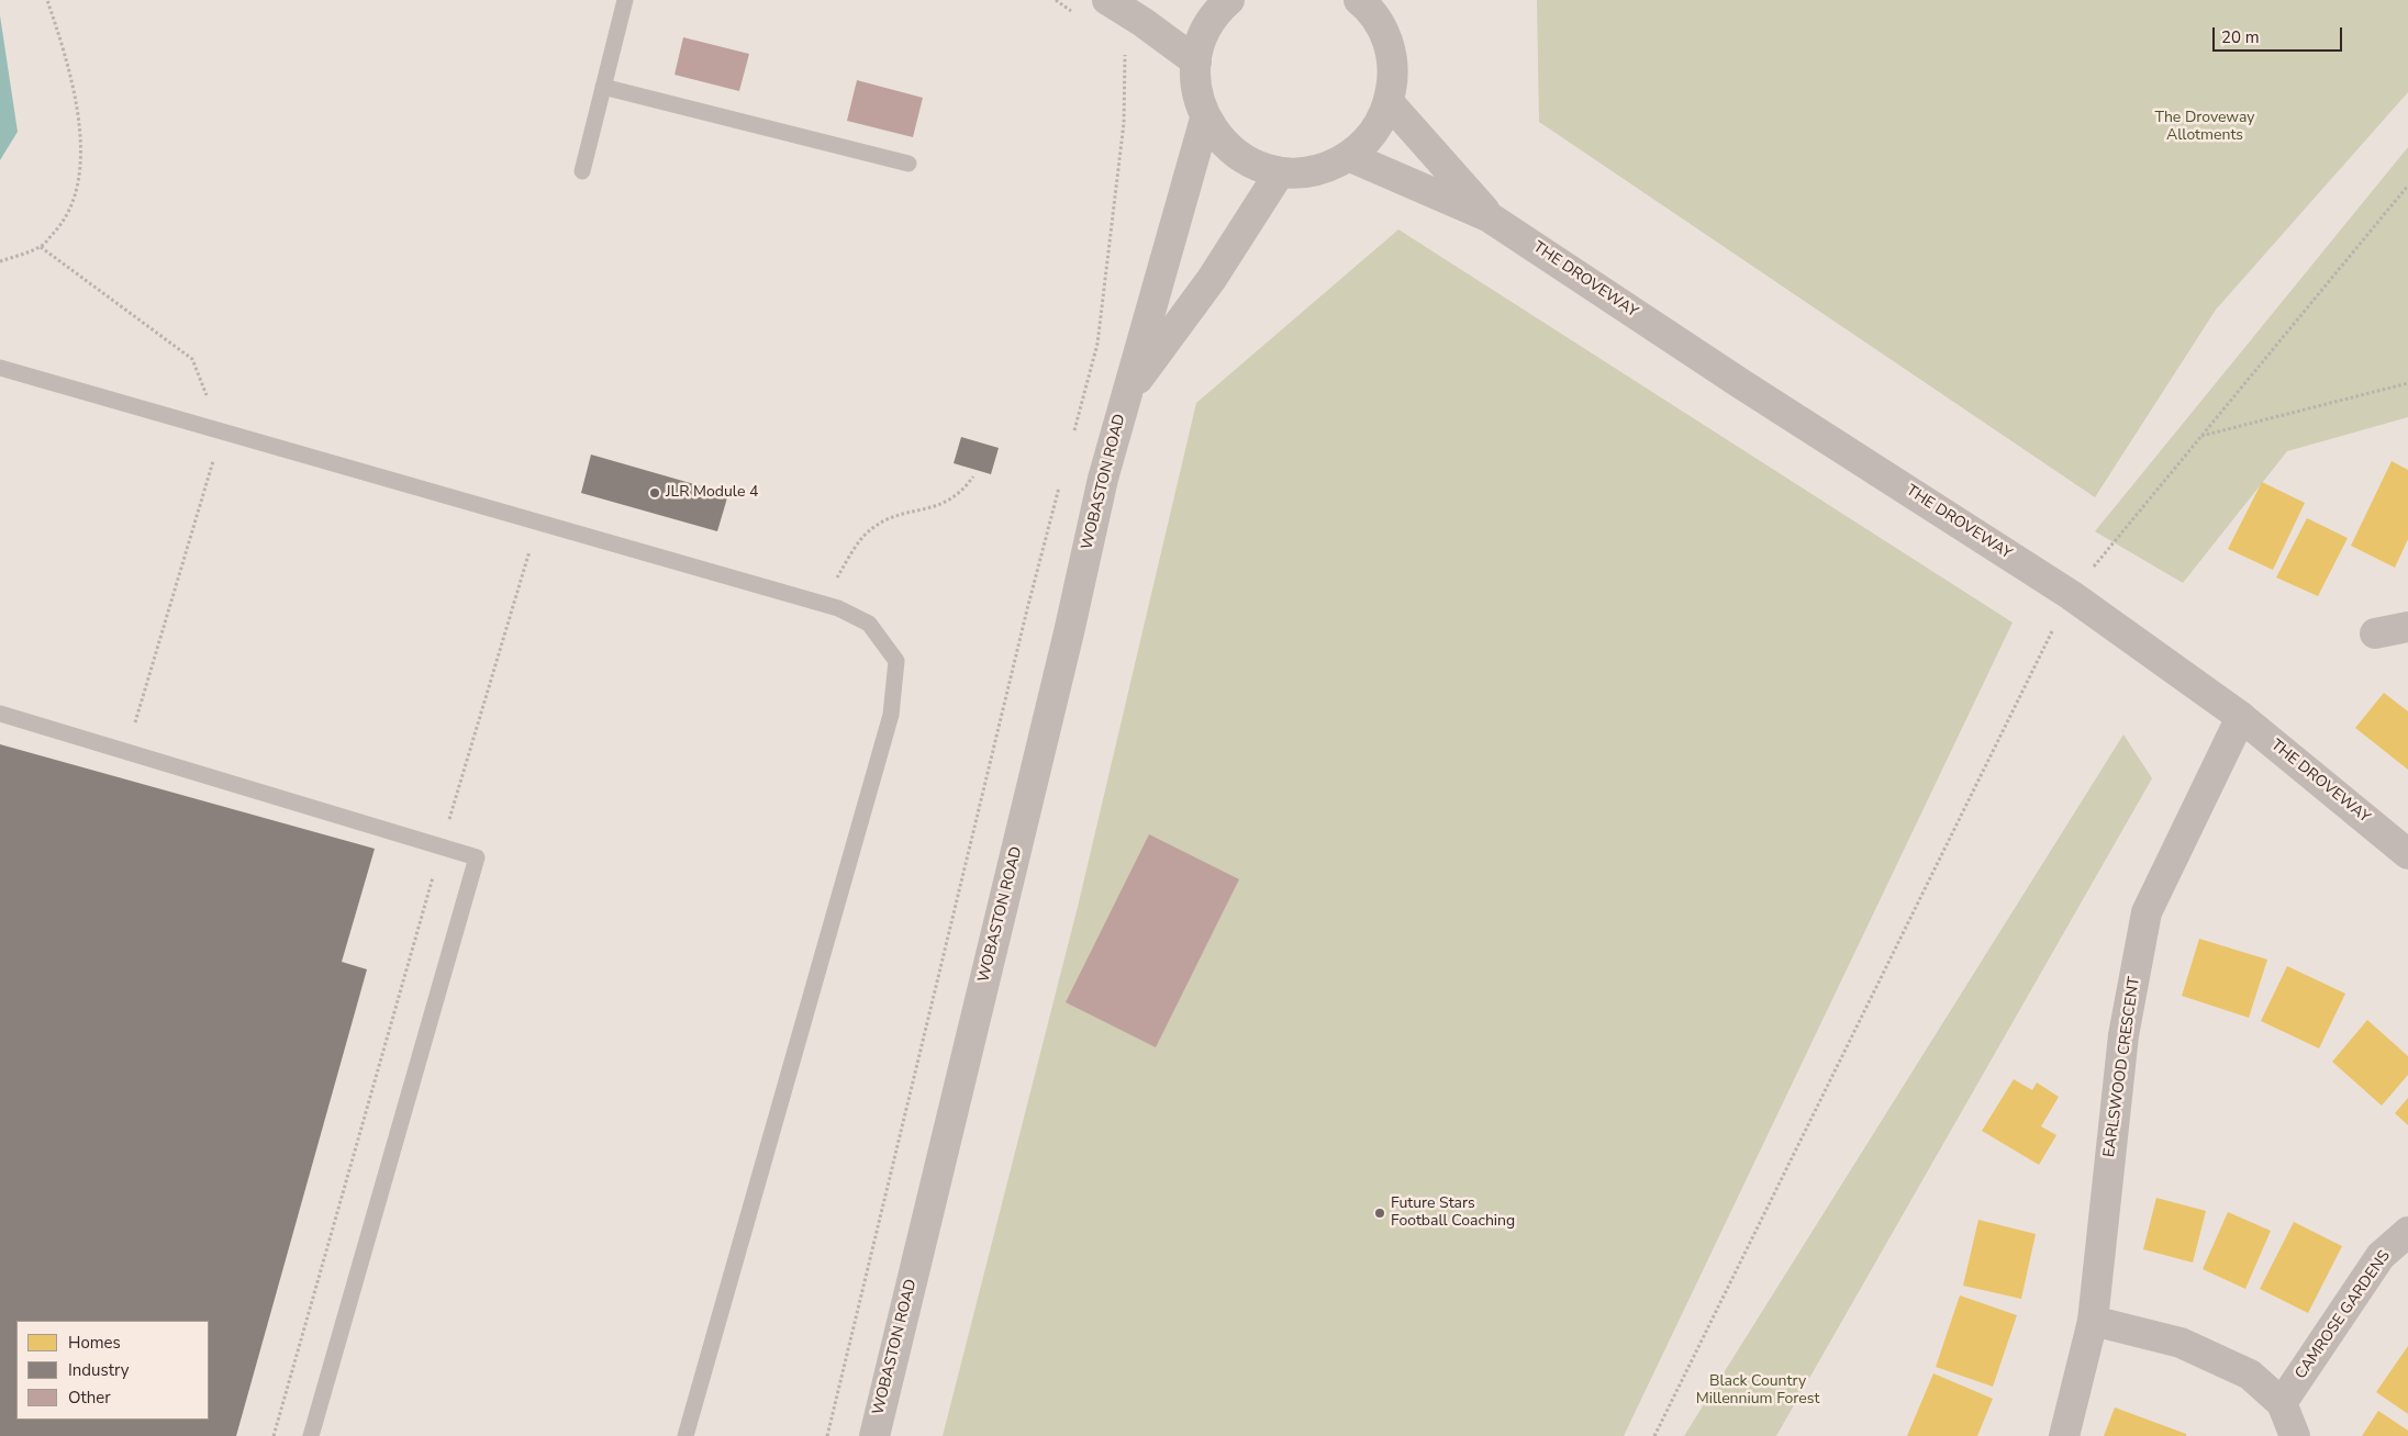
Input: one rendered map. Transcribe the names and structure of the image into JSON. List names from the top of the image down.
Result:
{
  "streets": {
    "street": [
      "THE DROVEWAY",
      "WOBASTON ROAD",
      "EARLSWOOD CRESCENT",
      "CAMROSE GARDENS"
    ]
  },
  "crossings": [
    ["THE DROVEWAY", "EARLSWOOD CRESCENT"]
  ],
  "parks": ["The Droveway Allotments", "Black Country Millennium Forest"],
  "places": ["JLR Module 4", "Future Stars Football Coaching"],
  "legend": ["Homes", "Industry", "Other"],
  "scale_bar": "20 m"
}
